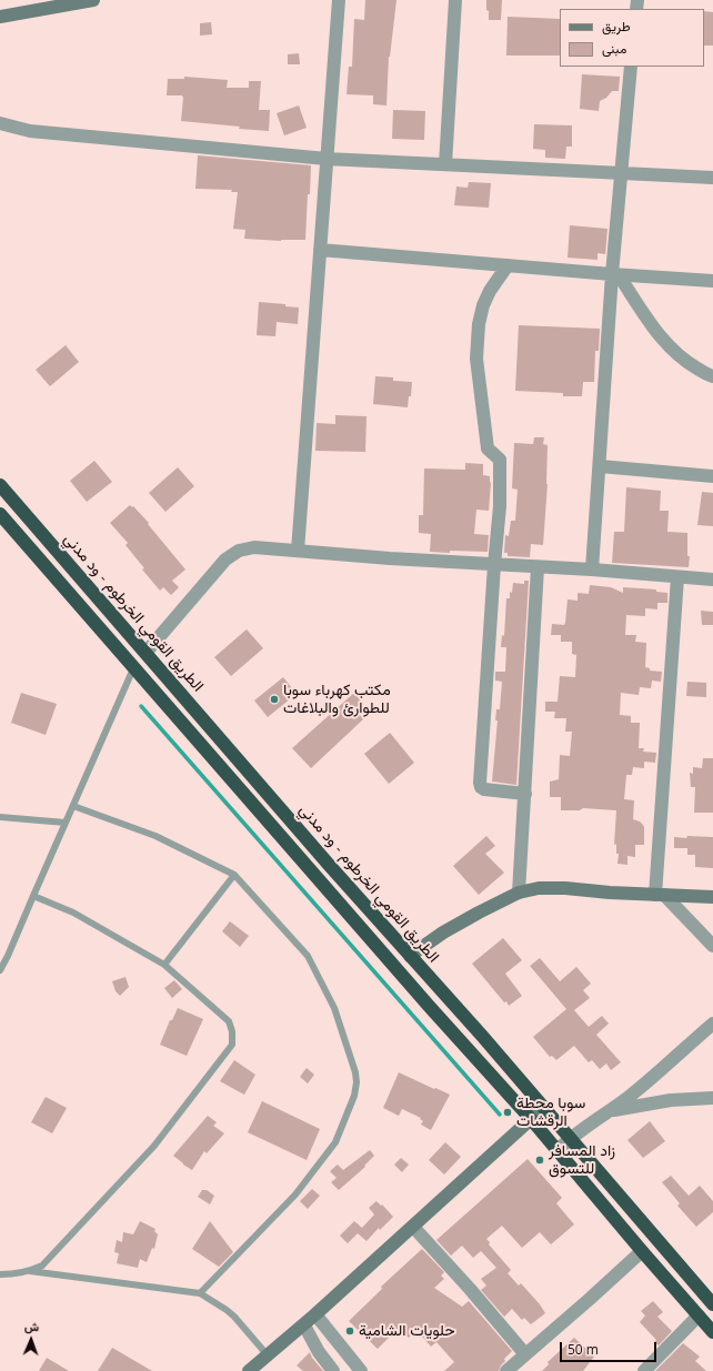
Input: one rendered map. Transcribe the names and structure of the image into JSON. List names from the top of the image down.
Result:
{
  "streets": {
    "highway": ["الطريق القومي الخرطوم - ود مدني"]
  },
  "places": [
    "مكتب كهرباء سوبا للطوارئ والبلاغات",
    "سوبا محطة الرقشات",
    "زاد المسافر للتسوق",
    "حلويات الشامية"
  ],
  "legend": ["طريق", "مبنى"],
  "scale_bar": "50 m",
  "north": "top"
}
